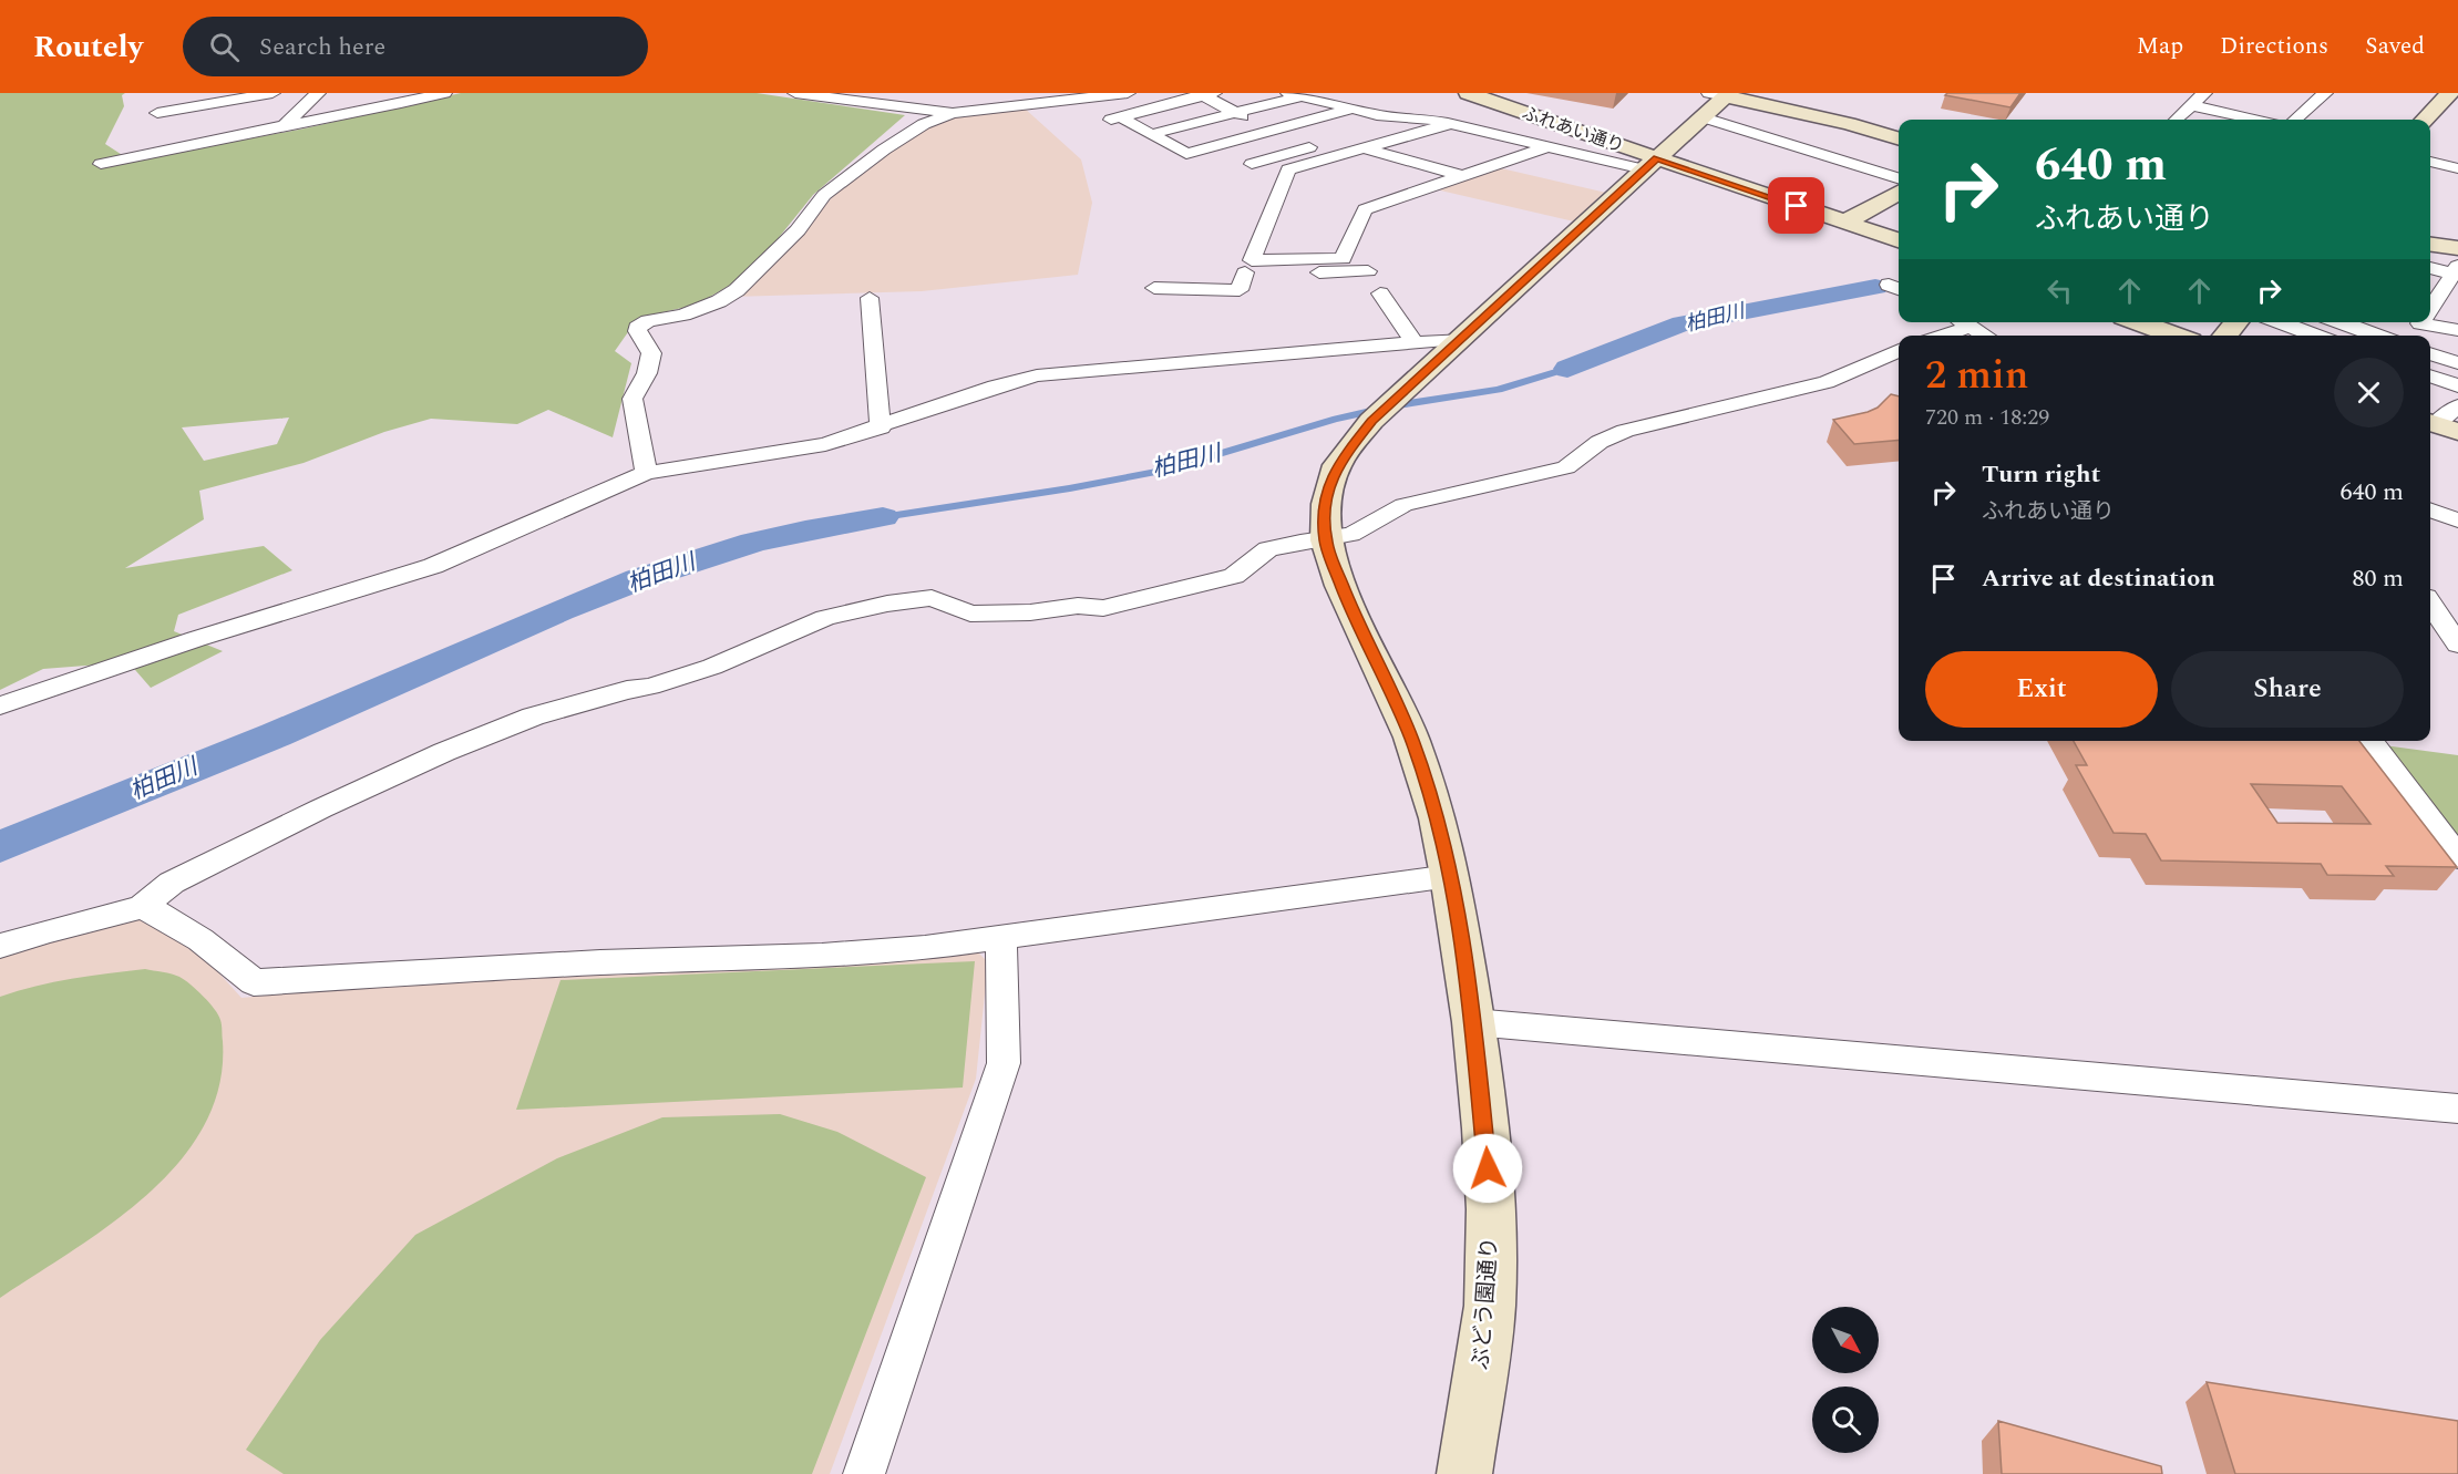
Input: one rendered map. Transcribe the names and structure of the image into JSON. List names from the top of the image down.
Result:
{
  "streets": {
    "street": ["ふれあい通り", "ぶどう園通り"]
  },
  "crossings": [
    ["ふれあい通り", "ぶどう園通り"]
  ],
  "water": ["柏田川"],
  "north": "bottom right",
  "page": {
    "header": "Routely",
    "search": "Search here",
    "nav": ["Map", "Directions", "Saved"],
    "turn": ["640 m", "ふれあい通り"],
    "heading": ["2 min", "720 m · 18:29"],
    "list": [
      {
        "name": "Turn right",
        "note": "ふれあい通り",
        "value": "640 m"
      },
      {
        "name": "Arrive at destination",
        "value": "80 m"
      }
    ],
    "buttons": ["Exit", "Share"]
  }
}
